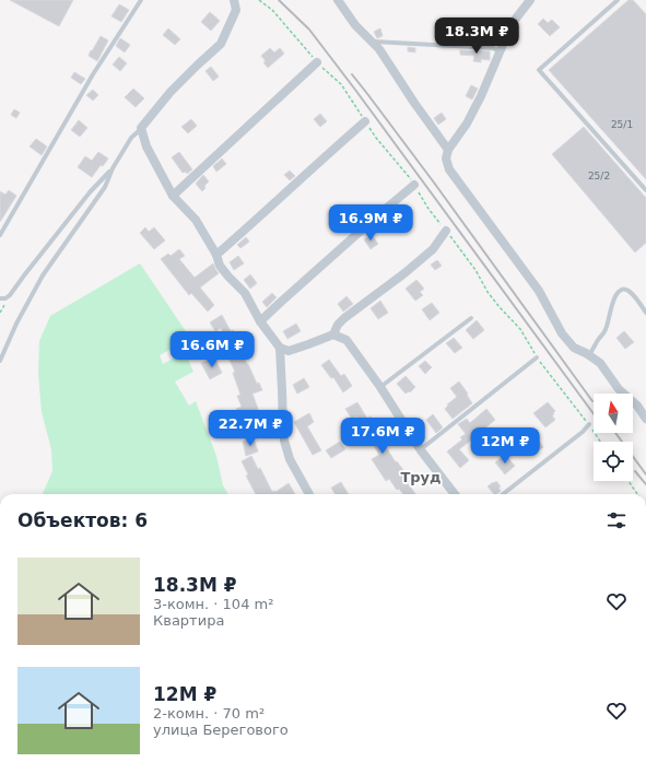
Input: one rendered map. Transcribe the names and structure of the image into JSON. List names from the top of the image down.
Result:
{
  "districts": ["Труд"],
  "house_numbers": ["25/1", "25/2"],
  "north": "top",
  "page": {
    "price": [
      "18.3M ₽",
      "16.9M ₽",
      "16.6M ₽",
      "22.7M ₽",
      "17.6M ₽",
      "12M ₽"
    ],
    "heading": "Объектов: 6",
    "list": [
      {
        "name": "18.3M ₽",
        "note": "3-комн. · 104 m² · Квартира"
      },
      {
        "name": "12M ₽",
        "note": "2-комн. · 70 m² · улица Берегового"
      }
    ]
  }
}
